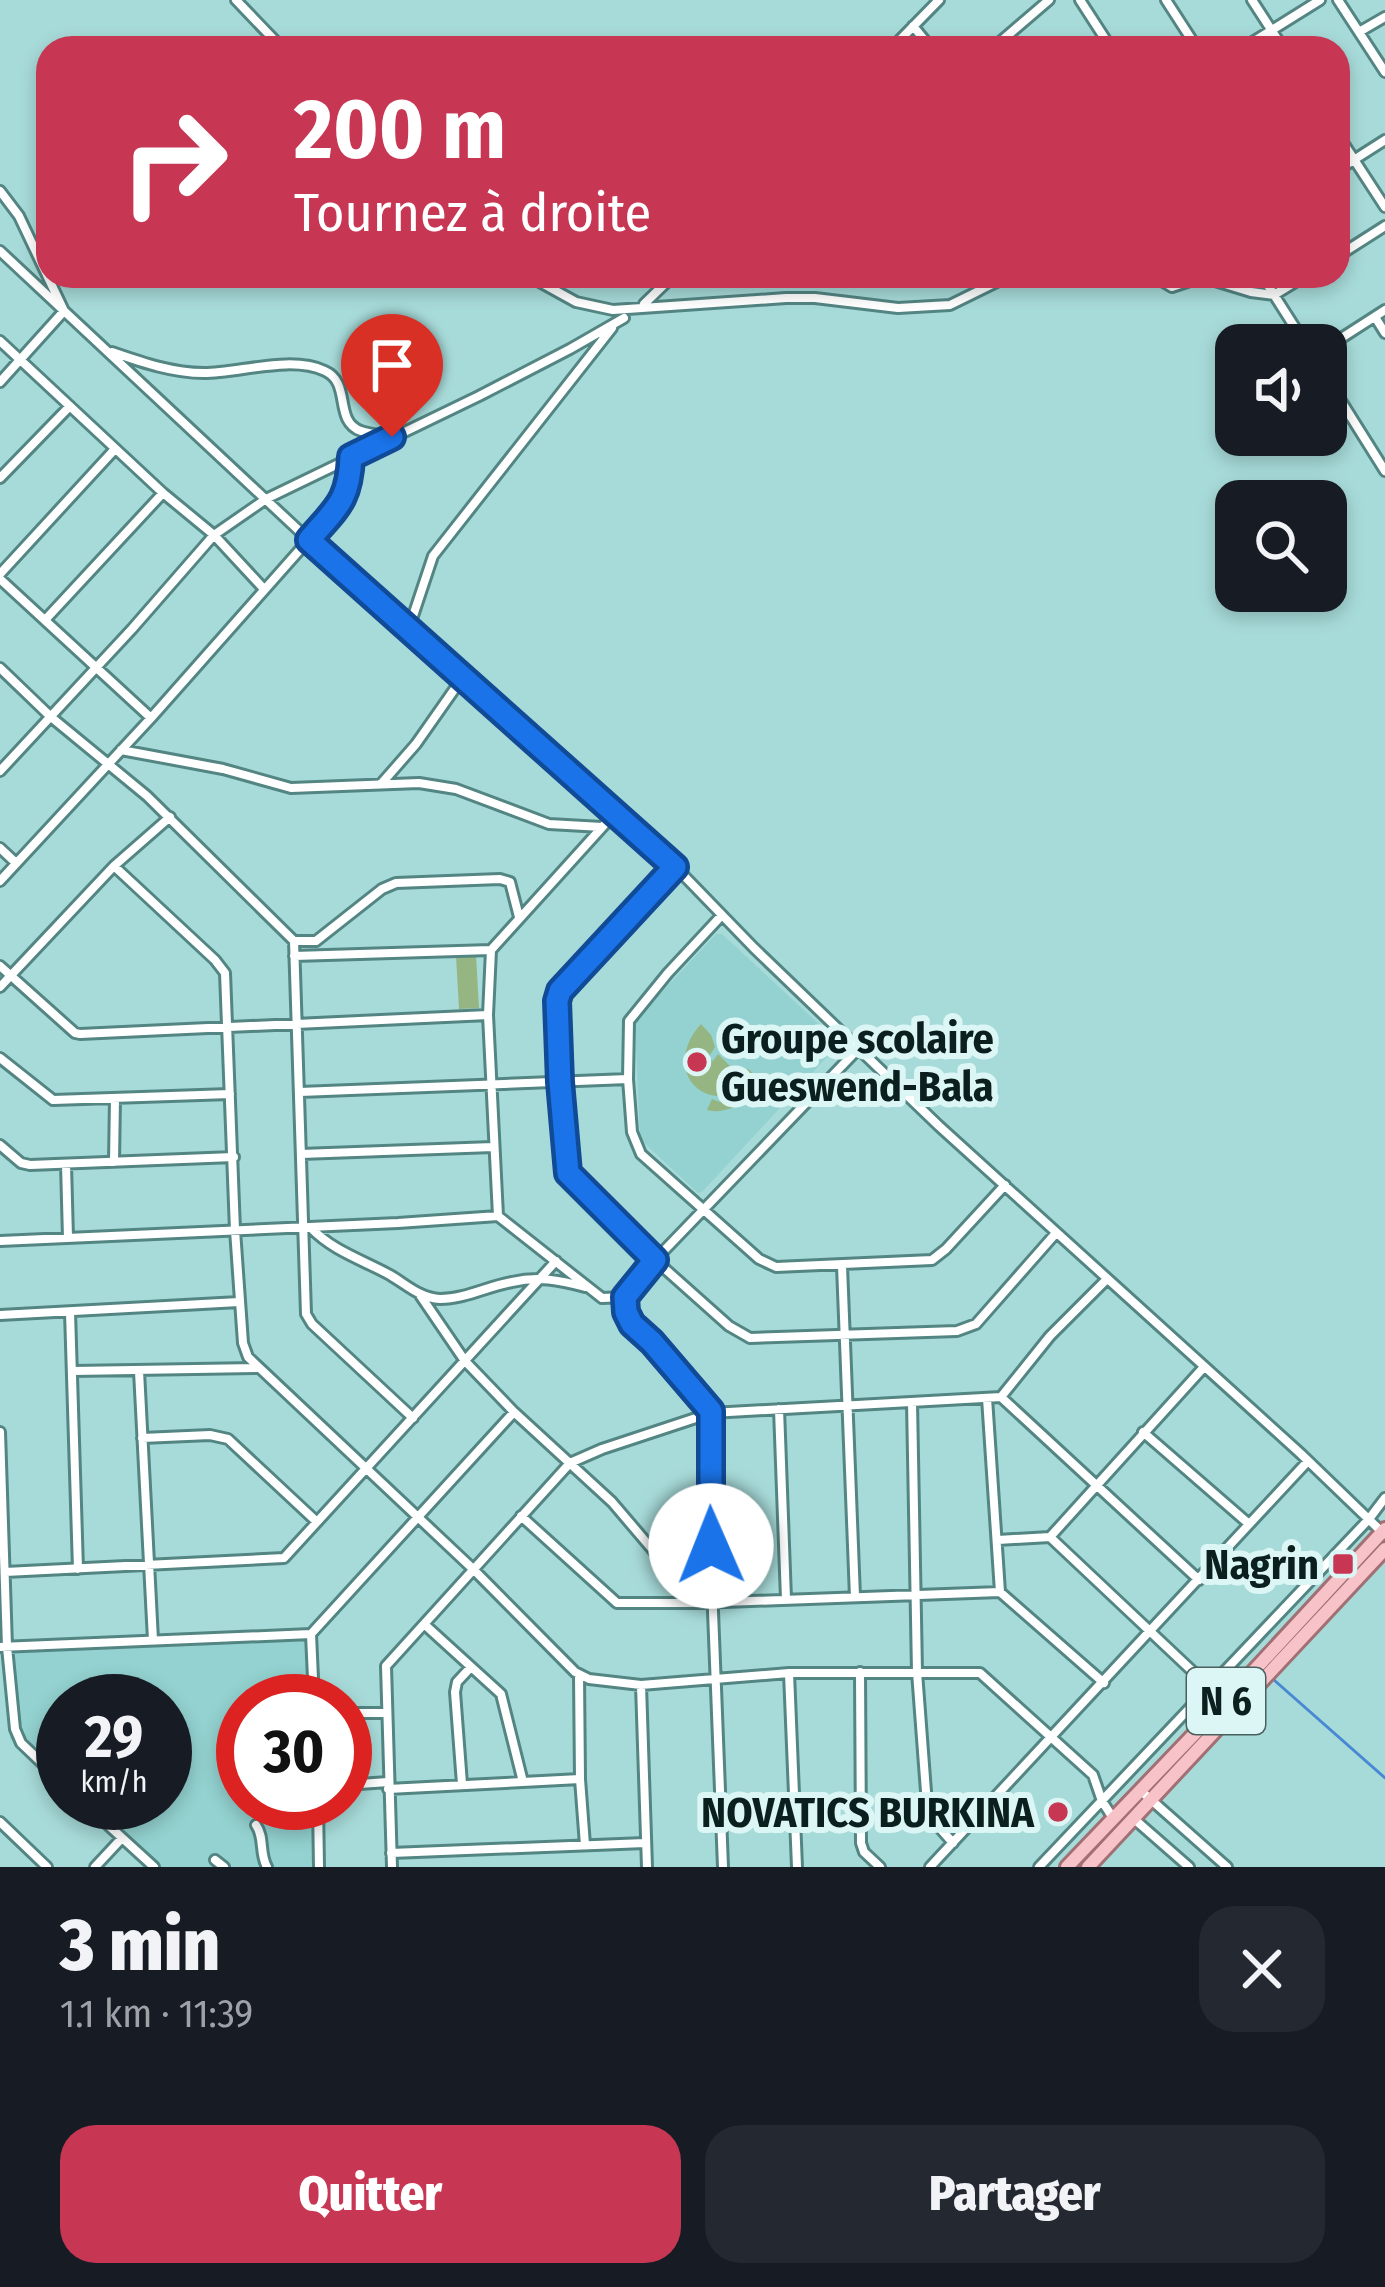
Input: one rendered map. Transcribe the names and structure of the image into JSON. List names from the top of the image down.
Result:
{
  "streets": {
    "main road": ["N 6"]
  },
  "places": {
    "other": ["Groupe scolaire Gueswend-Bala", "NOVATICS BURKINA"],
    "transit": ["Nagrin"]
  },
  "page": {
    "turn": ["200 m", "Tournez à droite"],
    "speed": "29 km/h",
    "limit": "30",
    "heading": ["3 min", "1.1 km · 11:39"],
    "buttons": ["Quitter", "Partager"]
  }
}
